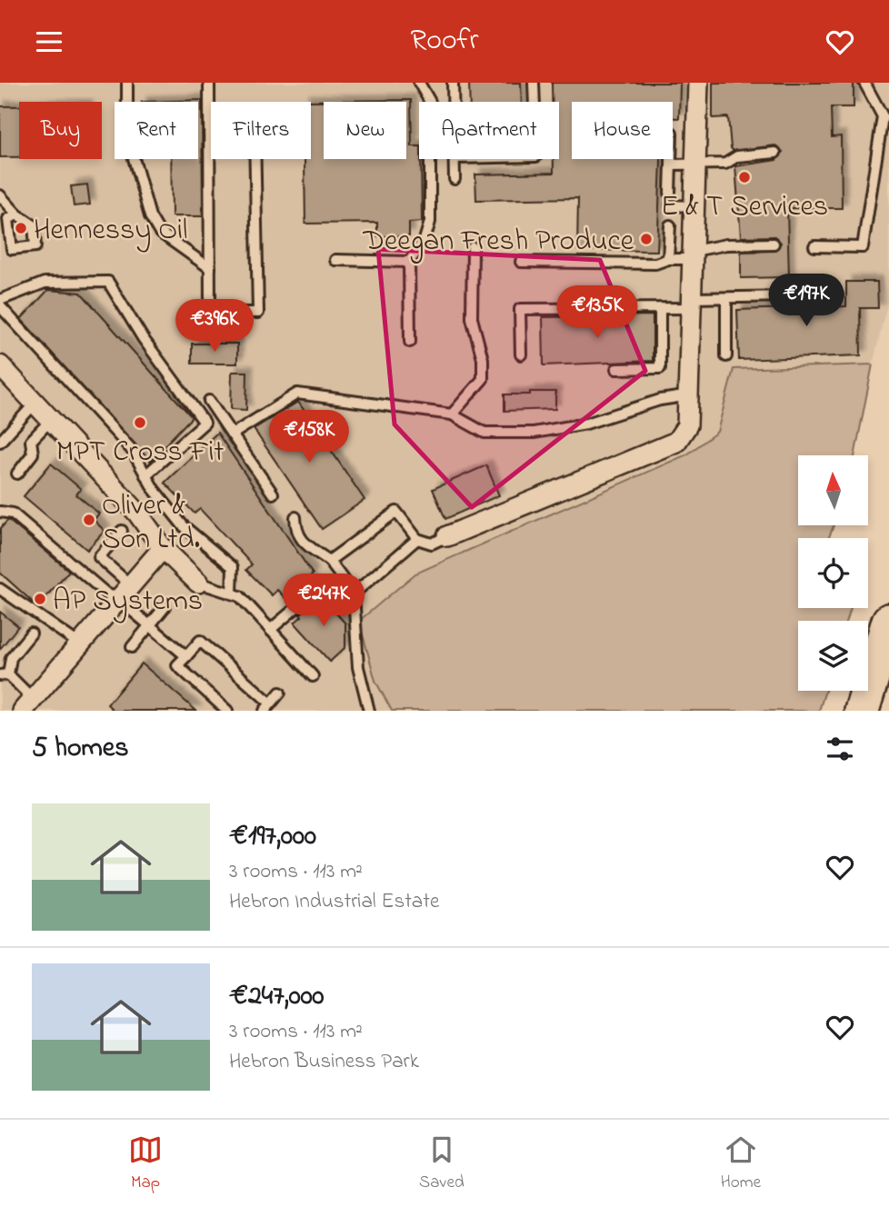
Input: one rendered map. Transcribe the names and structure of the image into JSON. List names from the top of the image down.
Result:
{
  "places": [
    "E & T Services",
    "Hennessy Oil",
    "Deegan Fresh Produce",
    "MPT Cross Fit",
    "Oliver & Son Ltd.",
    "AP Systems"
  ],
  "north": "top",
  "page": {
    "header": "Roofr",
    "chip": [
      "Buy",
      "Rent",
      "Filters",
      "New",
      "Apartment",
      "House"
    ],
    "price": [
      "€197K",
      "€135K",
      "€396K",
      "€158K",
      "€247K"
    ],
    "heading": "5 homes",
    "list": [
      {
        "name": "€197,000",
        "note": "3 rooms · 113 m² · Hebron Industrial Estate"
      },
      {
        "name": "€247,000",
        "note": "3 rooms · 113 m² · Hebron Business Park"
      }
    ],
    "tabs": ["Map", "Saved", "Home"]
  }
}
